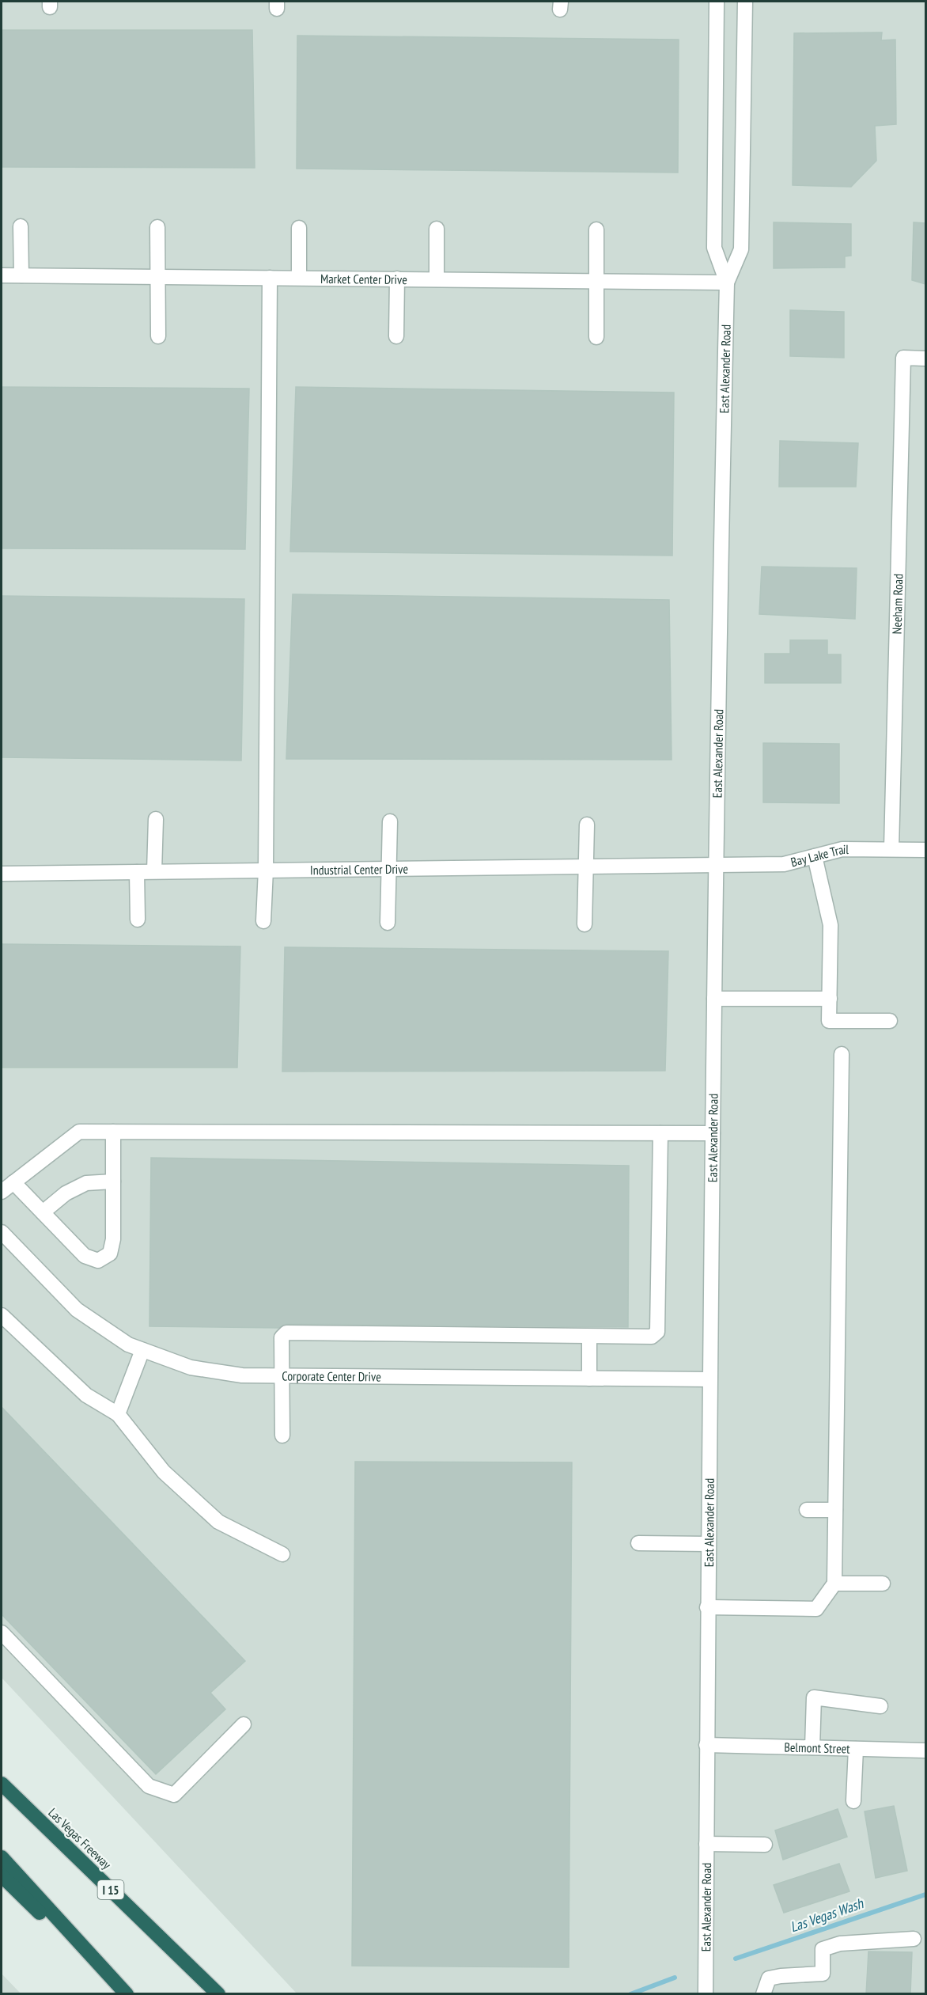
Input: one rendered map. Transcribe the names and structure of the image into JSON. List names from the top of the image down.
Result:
{
  "streets": {
    "highway": ["Las Vegas Freeway", "I 15"],
    "street": [
      "Market Center Drive",
      "East Alexander Road",
      "Neeham Road",
      "Bay Lake Trail",
      "Industrial Center Drive",
      "Corporate Center Drive",
      "Belmont Street"
    ]
  },
  "crossings": [
    ["Market Center Drive", "East Alexander Road"],
    ["East Alexander Road", "Bay Lake Trail"],
    ["East Alexander Road", "Industrial Center Drive"],
    ["East Alexander Road", "Corporate Center Drive"],
    ["East Alexander Road", "Belmont Street"],
    ["Neeham Road", "Bay Lake Trail"],
    ["Bay Lake Trail", "Industrial Center Drive"]
  ],
  "water": ["Las Vegas Wash"]
}
